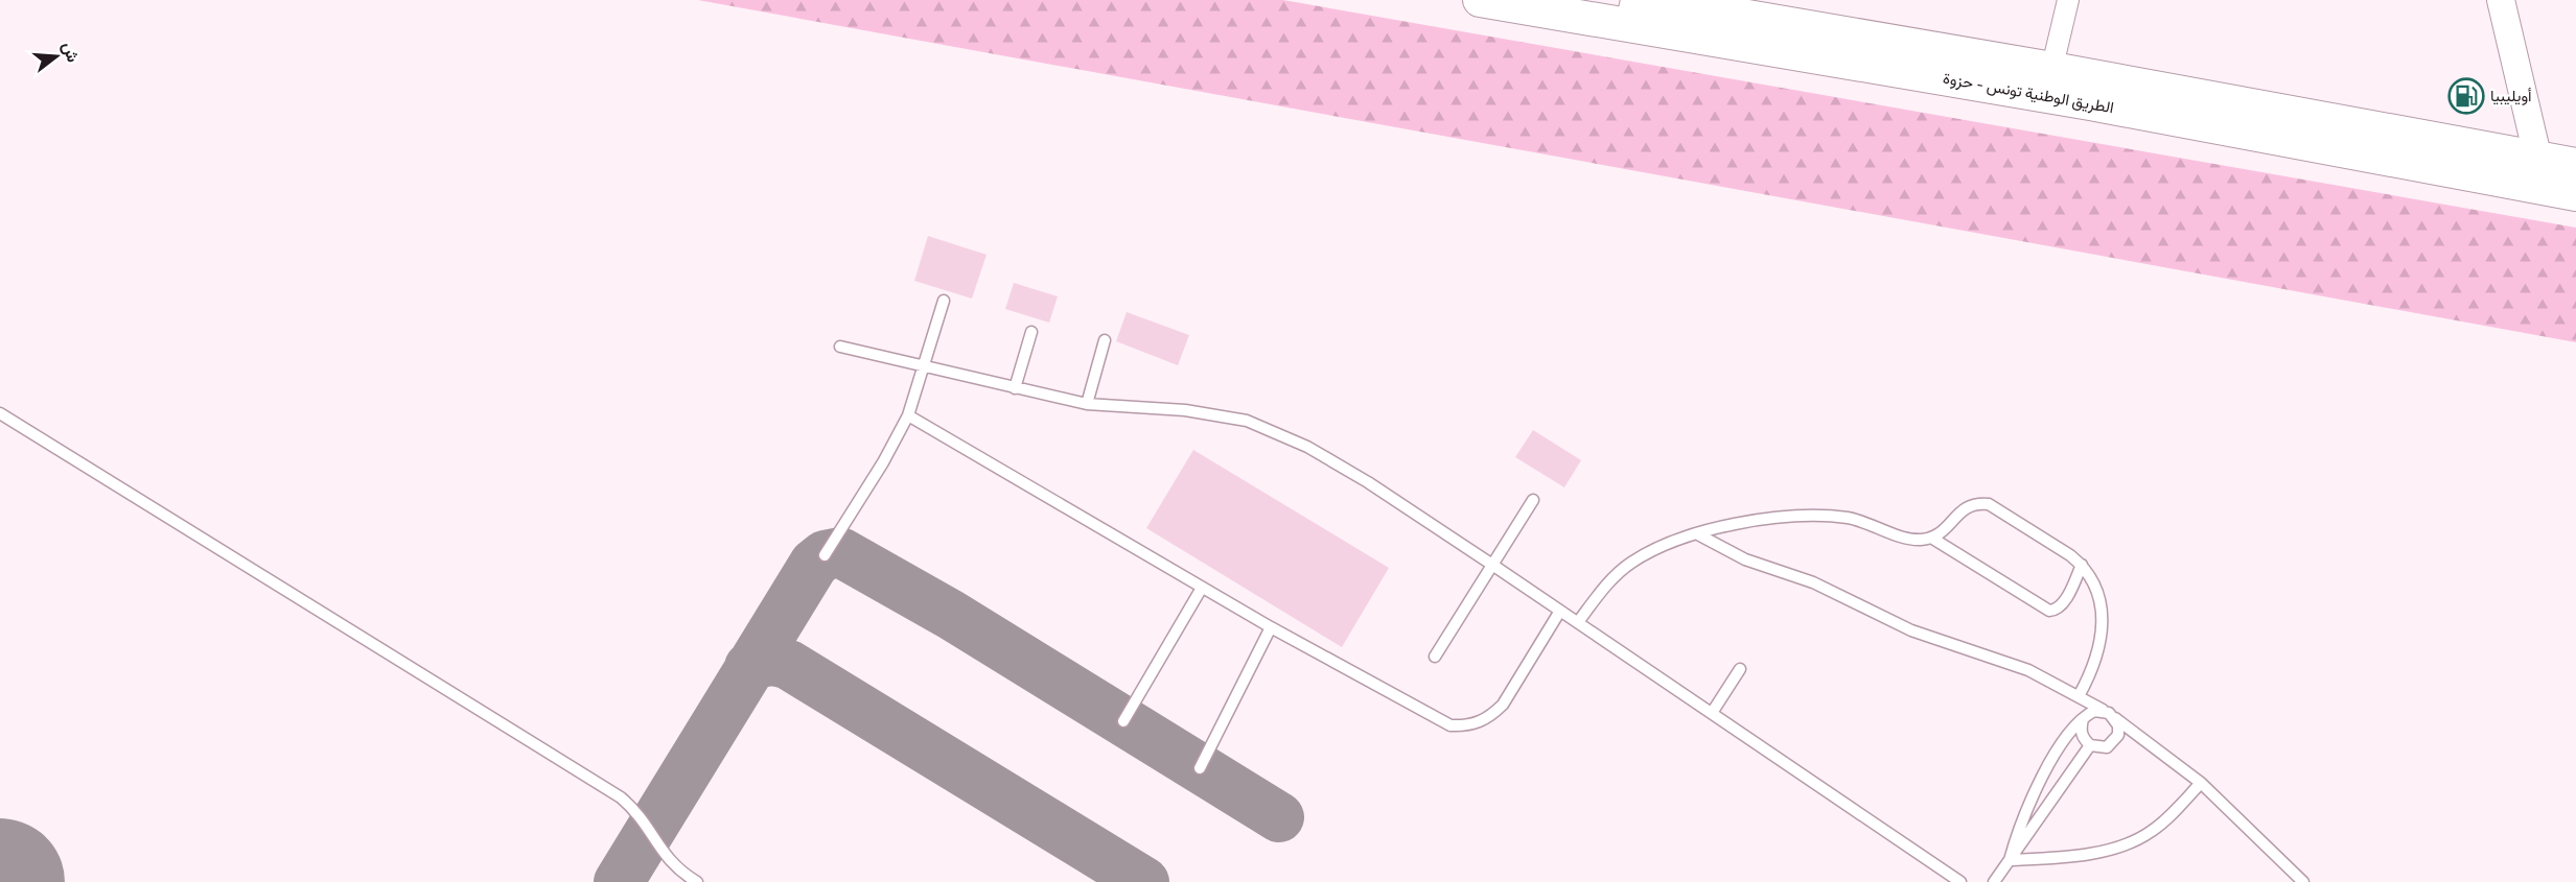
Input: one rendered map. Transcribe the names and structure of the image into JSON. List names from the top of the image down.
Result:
{
  "streets": {
    "main road": ["الطريق الوطنية تونس - حزوة"]
  },
  "places": {
    "fuel station": ["أويليبيا"]
  },
  "north": "right"
}
